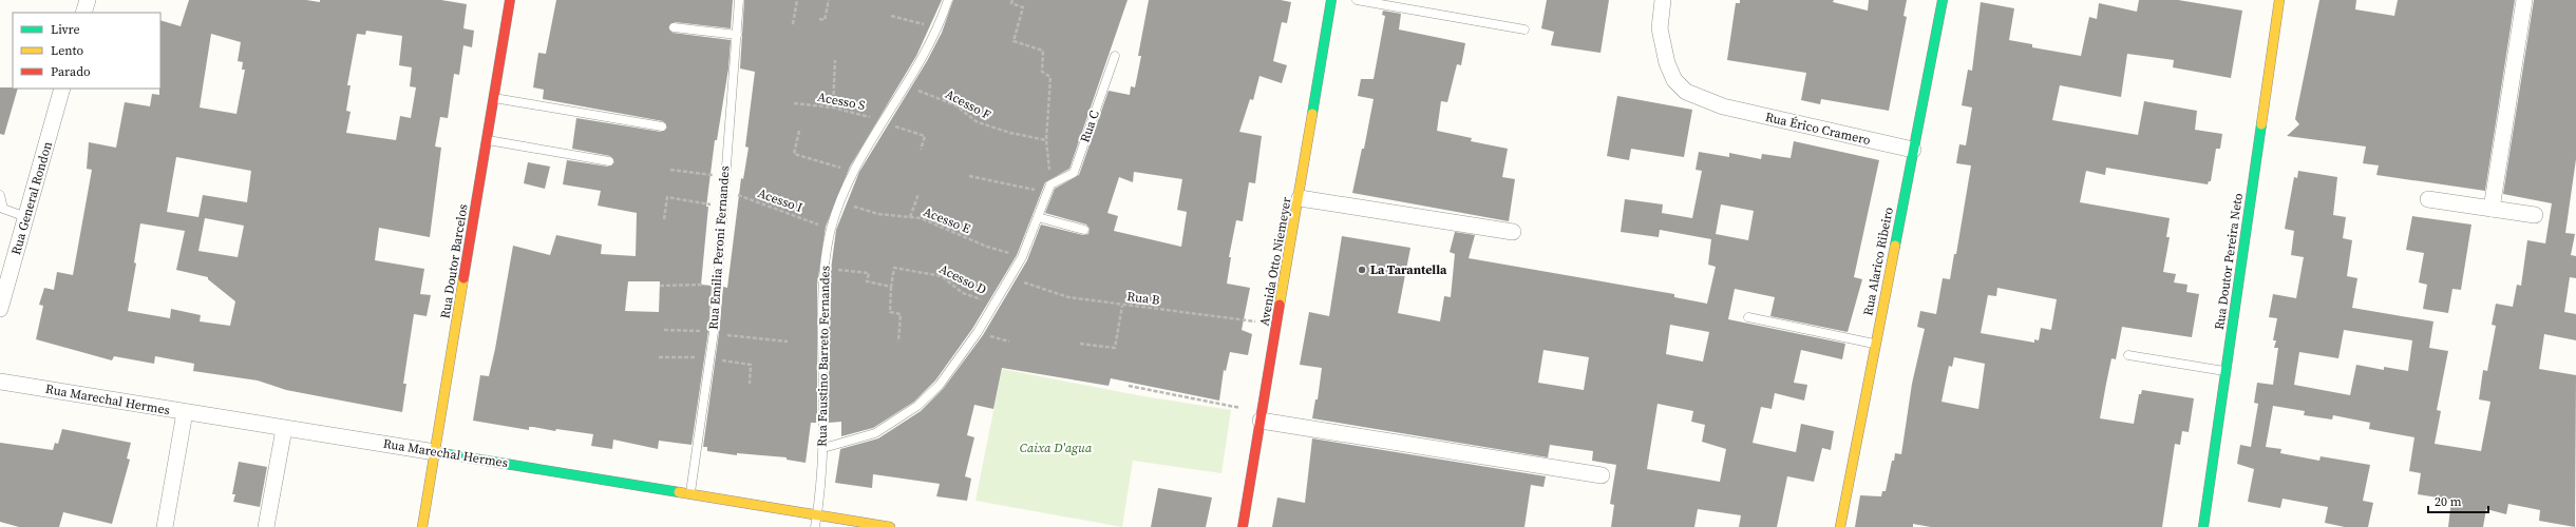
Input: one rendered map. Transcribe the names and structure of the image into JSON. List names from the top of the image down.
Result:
{
  "streets": {
    "street": [
      "Rua Érico Cramero",
      "Rua General Rondon",
      "Rua Doutor Barcelos",
      "Avenida Otto Niemeyer",
      "Rua Alarico Ribeiro",
      "Rua Doutor Pereira Neto",
      "Rua Marechal Hermes"
    ],
    "lane": ["Rua C", "Rua Emilia Peroni Fernandes", "Rua Faustino Barreto Fernandes"],
    "path": [
      "Acesso S",
      "Acesso F",
      "Acesso I",
      "Acesso E",
      "Acesso D",
      "Rua B"
    ]
  },
  "crossings": [
    ["Acesso S", "Rua Faustino Barreto Fernandes"],
    ["Acesso F", "Rua Faustino Barreto Fernandes"],
    ["Rua Érico Cramero", "Rua Alarico Ribeiro"],
    ["Acesso I", "Rua Emilia Peroni Fernandes"],
    ["Acesso I", "Rua Faustino Barreto Fernandes"],
    ["Acesso E", "Rua Faustino Barreto Fernandes"],
    ["Rua Emilia Peroni Fernandes", "Rua Marechal Hermes"],
    ["Rua Doutor Barcelos", "Rua Marechal Hermes"],
    ["Avenida Otto Niemeyer", "Rua B"],
    ["Rua Faustino Barreto Fernandes", "Rua Marechal Hermes"]
  ],
  "parks": ["Caixa D'agua"],
  "places": ["La Tarantella"],
  "legend": ["Livre", "Lento", "Parado"],
  "scale_bar": "20 m"
}
